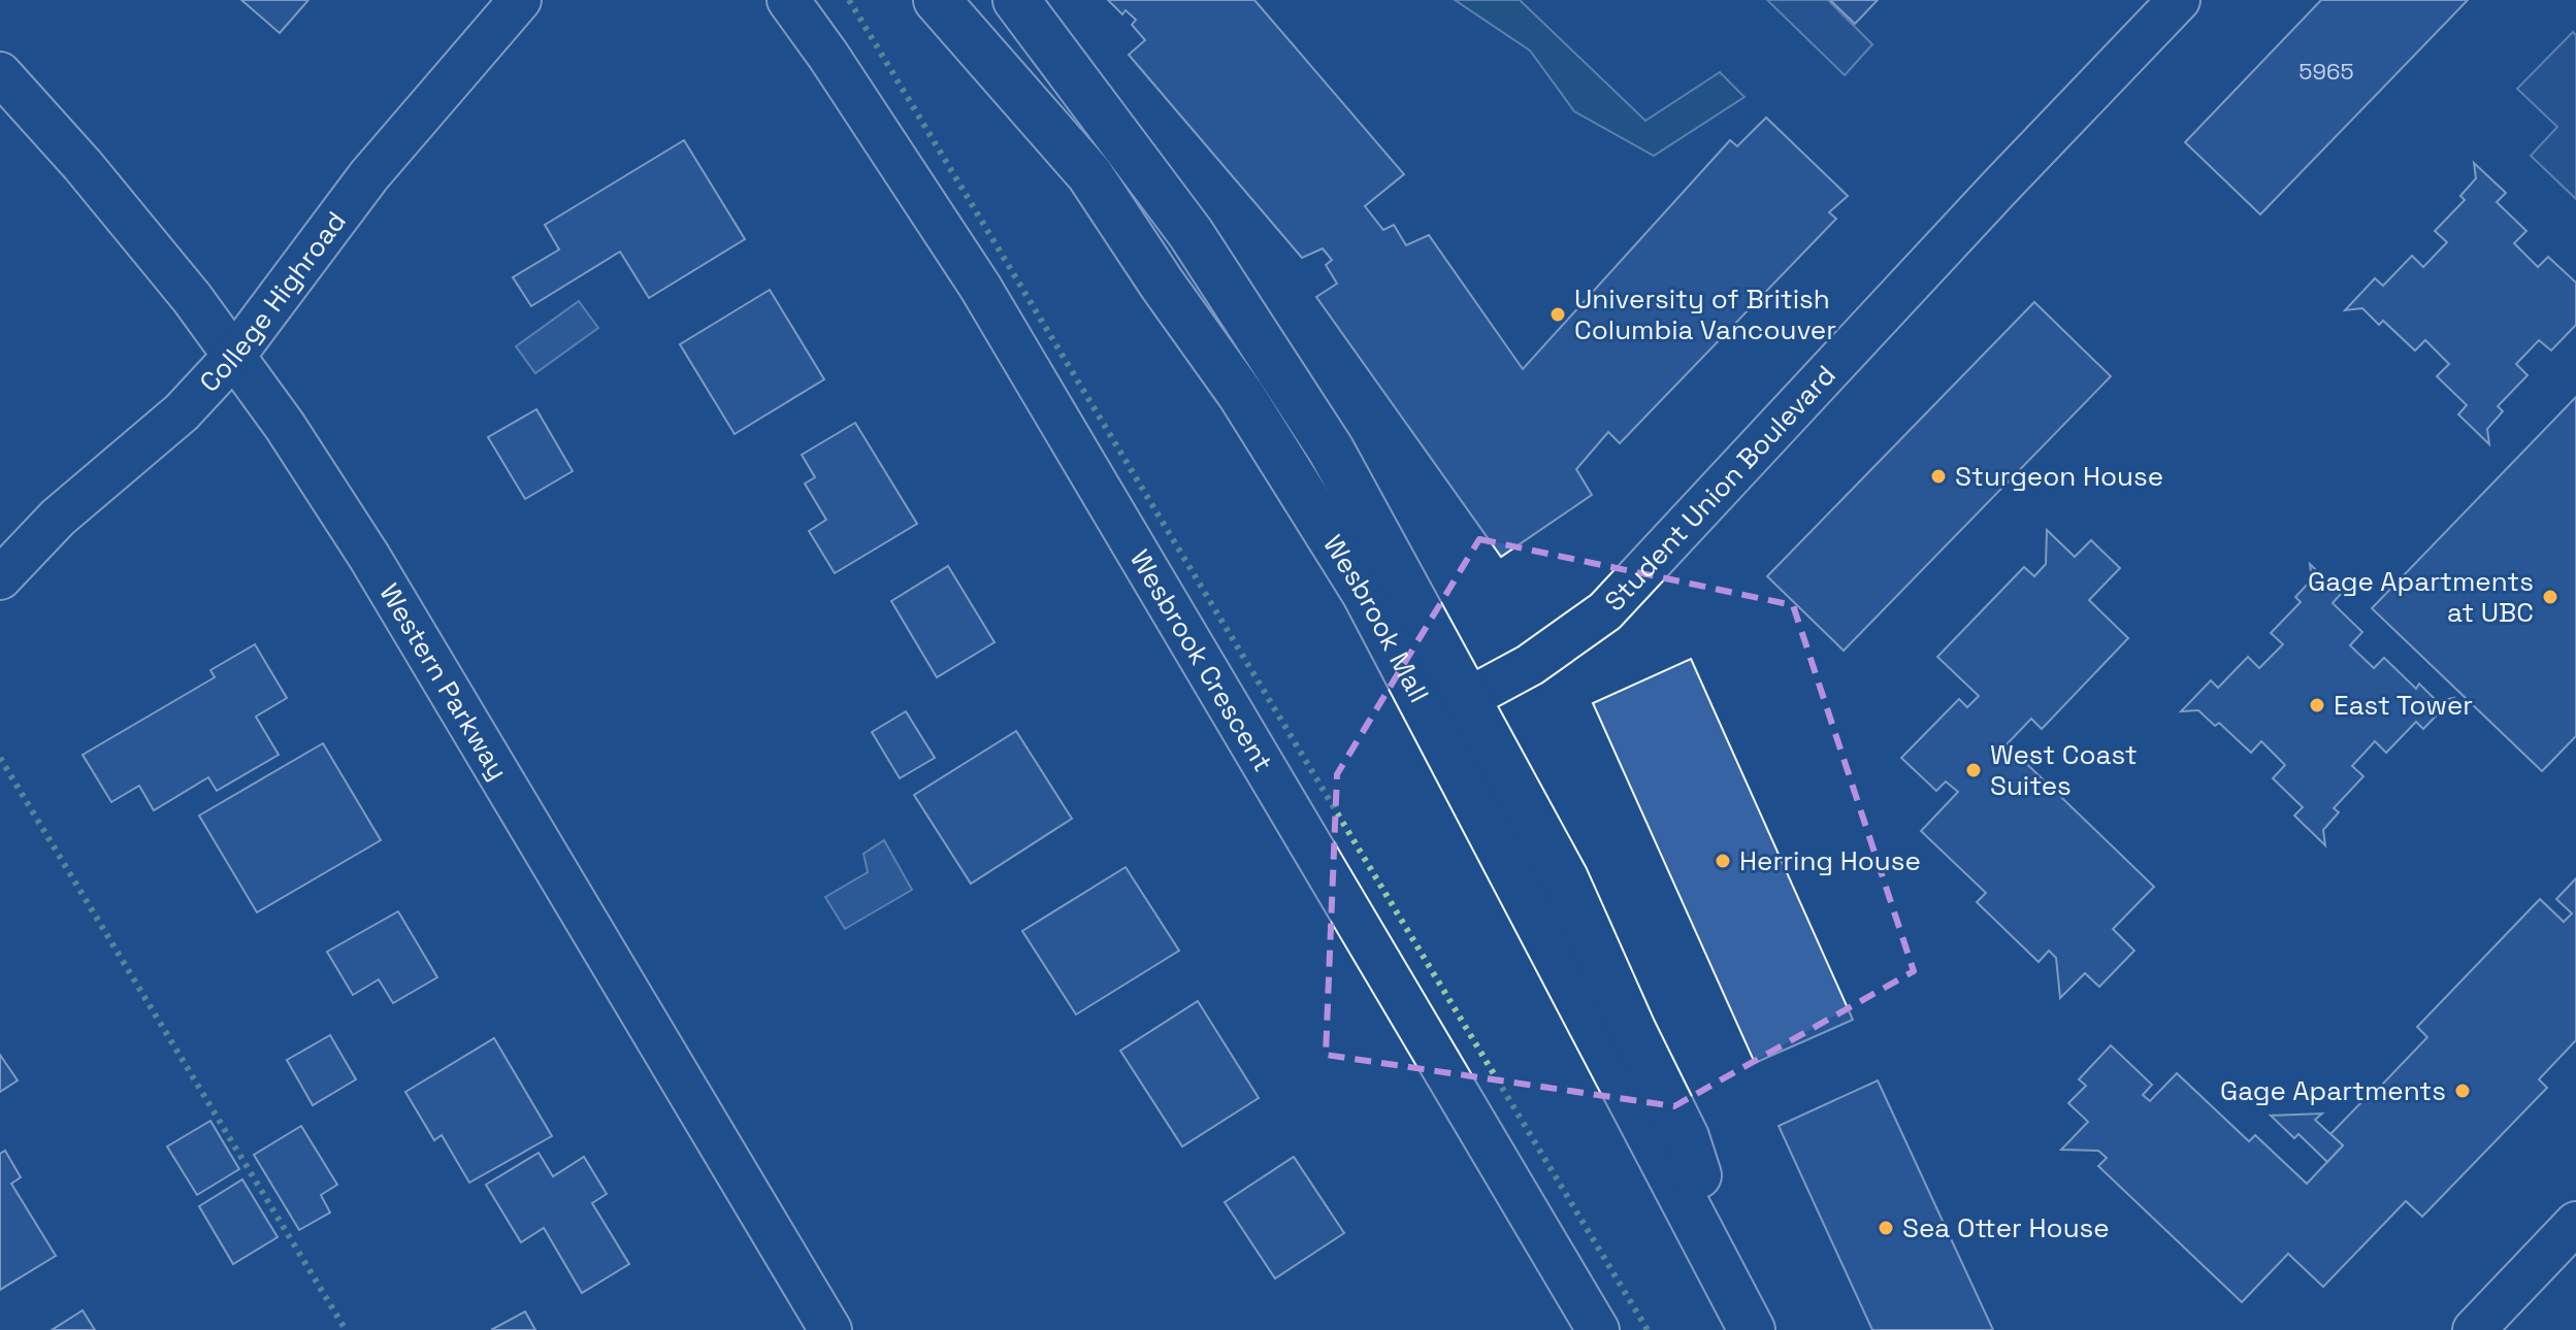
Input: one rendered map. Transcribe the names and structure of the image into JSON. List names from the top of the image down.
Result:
{
  "streets": {
    "main road": ["Wesbrook Mall"],
    "street": [
      "College Highroad",
      "Student Union Boulevard",
      "Wesbrook Crescent",
      "Western Parkway"
    ]
  },
  "crossings": [
    ["College Highroad", "Western Parkway"],
    ["Student Union Boulevard", "Wesbrook Mall"]
  ],
  "places": [
    "University of British Columbia Vancouver",
    "Sturgeon House",
    "Gage Apartments at UBC",
    "East Tower",
    "West Coast Suites",
    "Herring House",
    "Gage Apartments",
    "Sea Otter House"
  ],
  "house_numbers": ["5965"]
}
